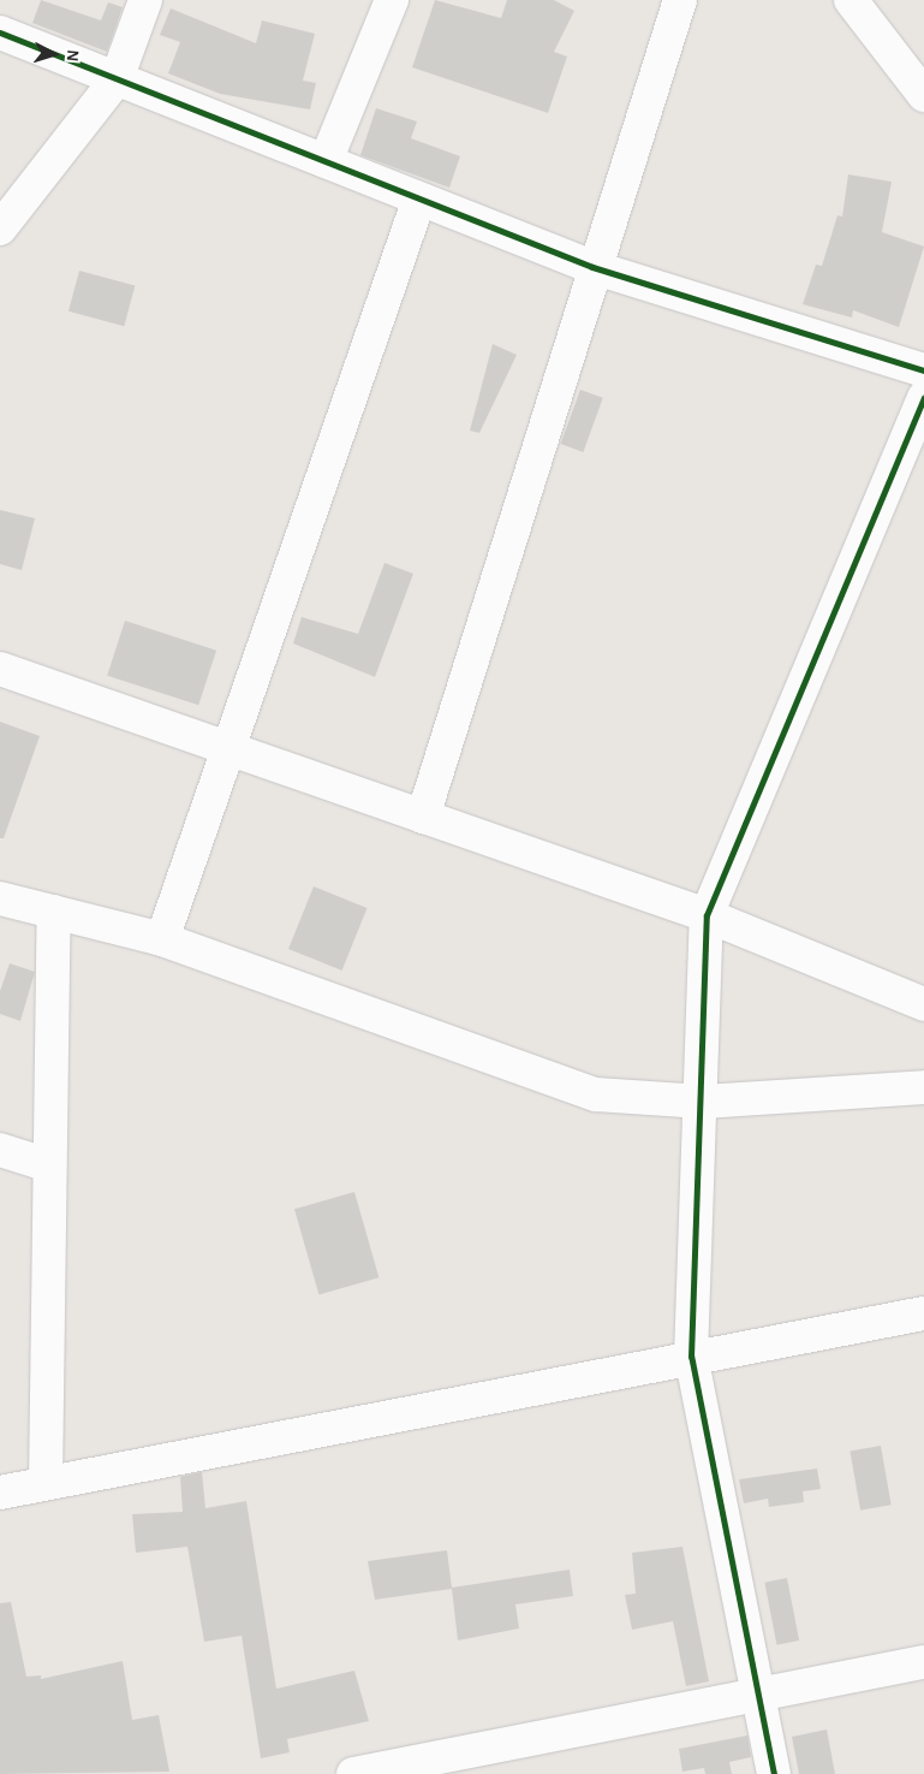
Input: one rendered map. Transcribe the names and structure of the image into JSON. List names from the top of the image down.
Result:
{
  "north": "right"
}
